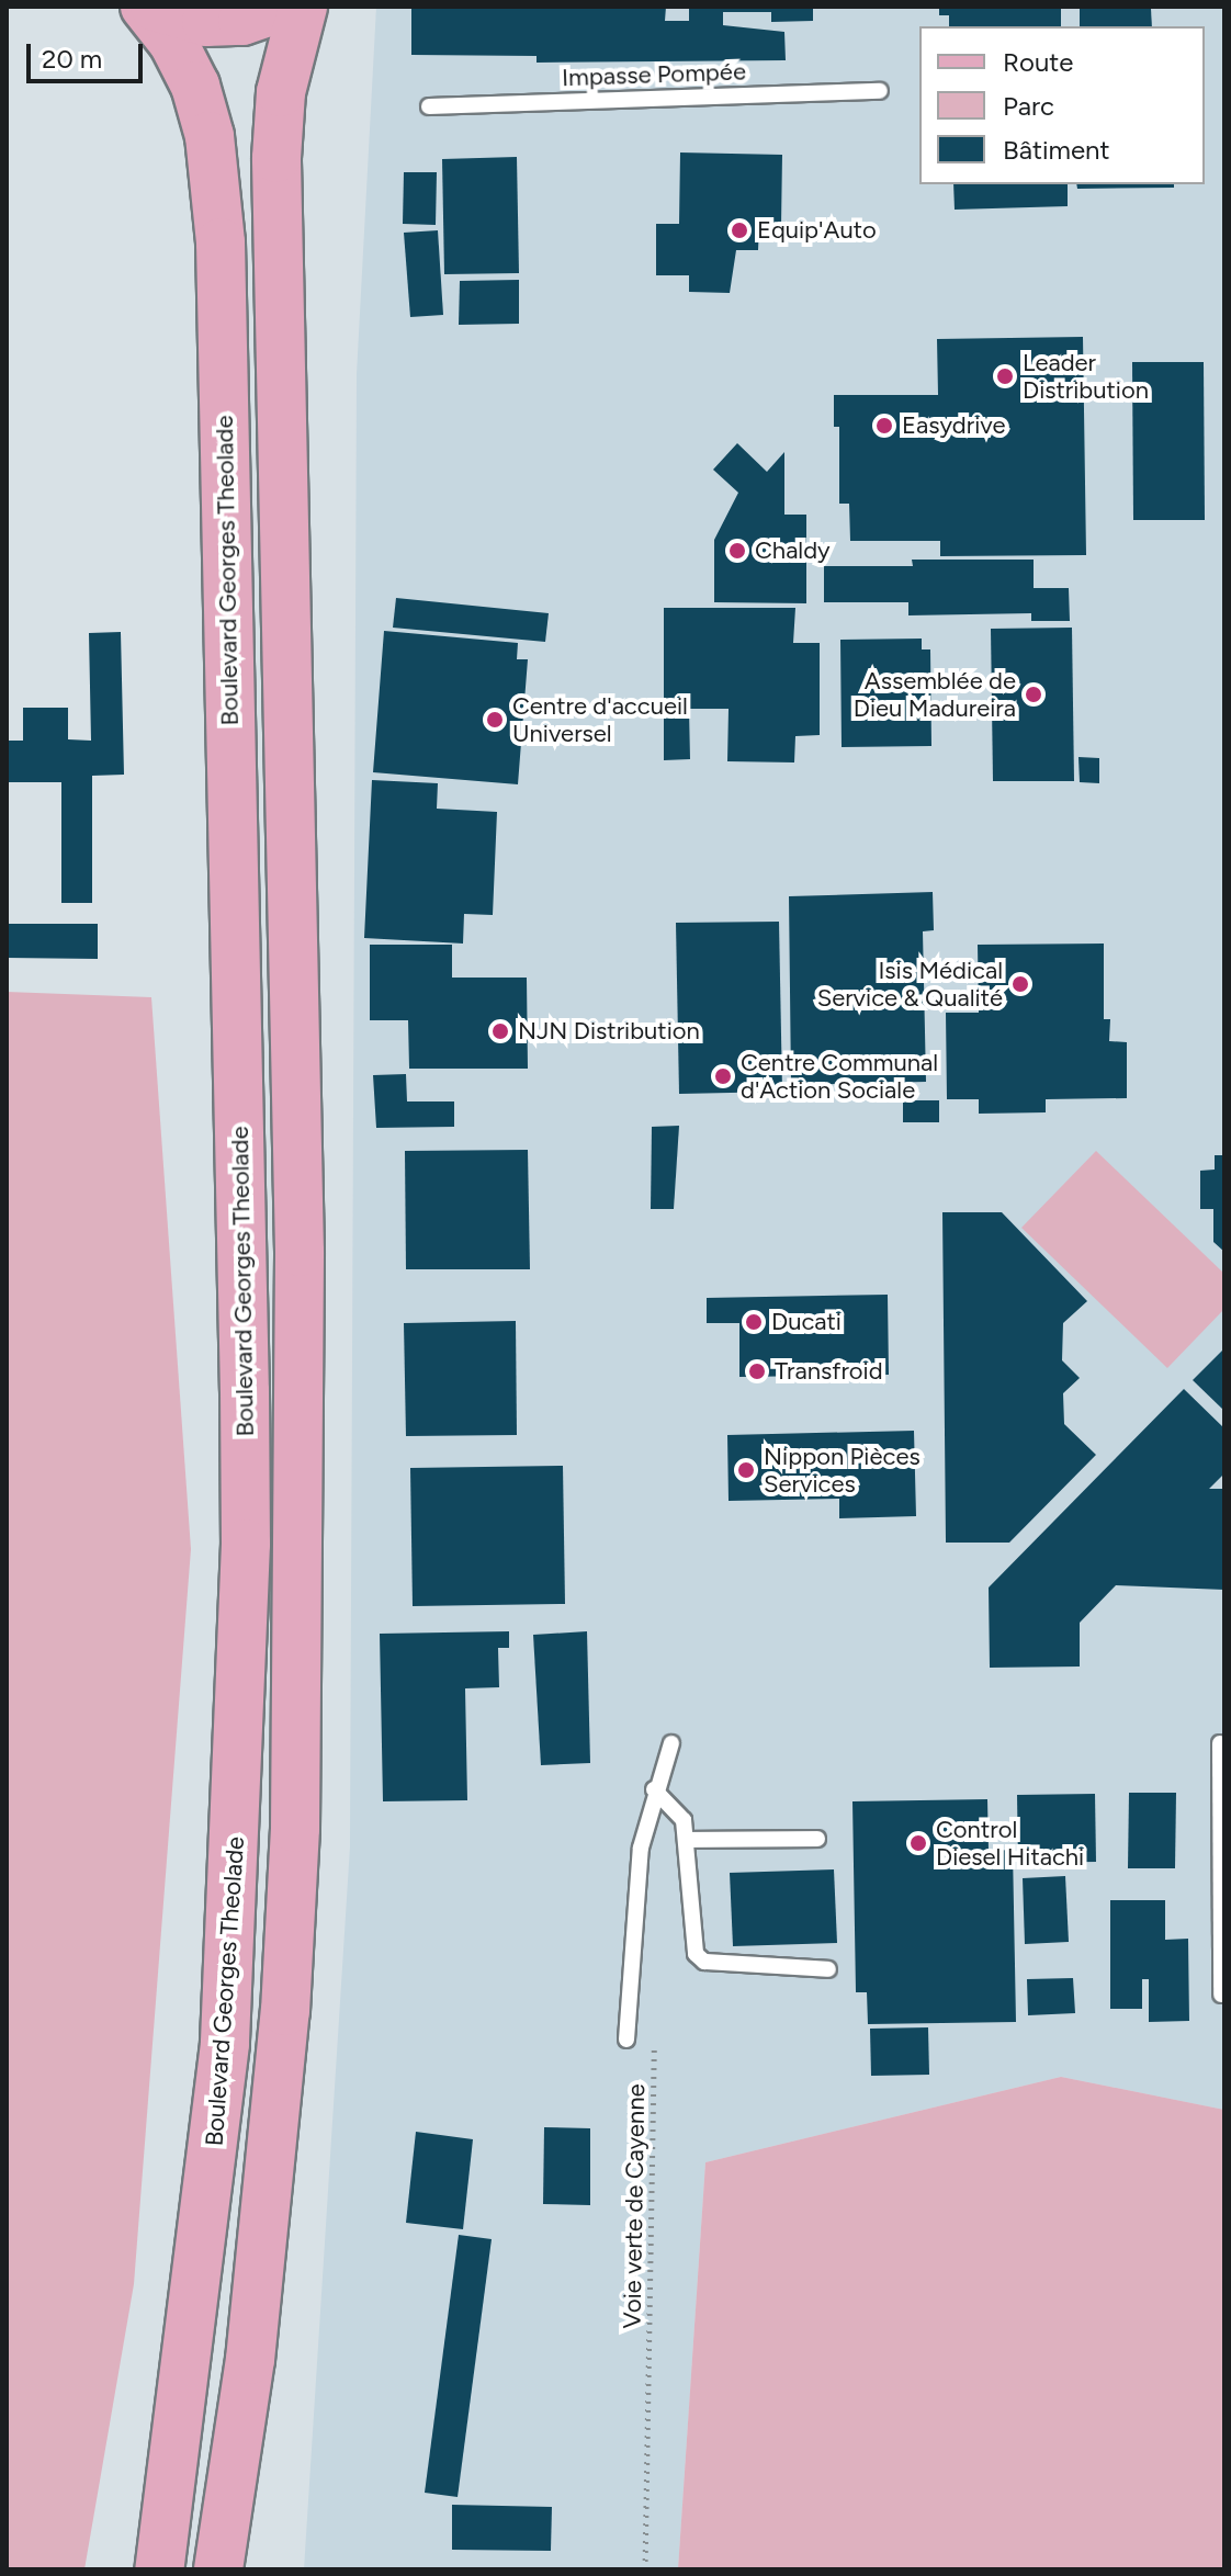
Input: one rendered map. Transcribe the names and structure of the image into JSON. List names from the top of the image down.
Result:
{
  "streets": {
    "main road": ["Boulevard Georges Theolade"],
    "lane": ["Impasse Pompée"],
    "path": ["Voie verte de Cayenne"]
  },
  "places": [
    "Equip'Auto",
    "Leader Distribution",
    "Easydrive",
    "Chaldy",
    "Assemblée de Dieu Madureira",
    "Centre d'accueil Universel",
    "Isis Médical Service & Qualité",
    "NJN Distribution",
    "Centre Communal d'Action Sociale",
    "Ducati",
    "Transfroid",
    "Nippon Pièces Services",
    "Control Diesel Hitachi"
  ],
  "legend": ["Route", "Parc", "Bâtiment"],
  "scale_bar": "20 m"
}
